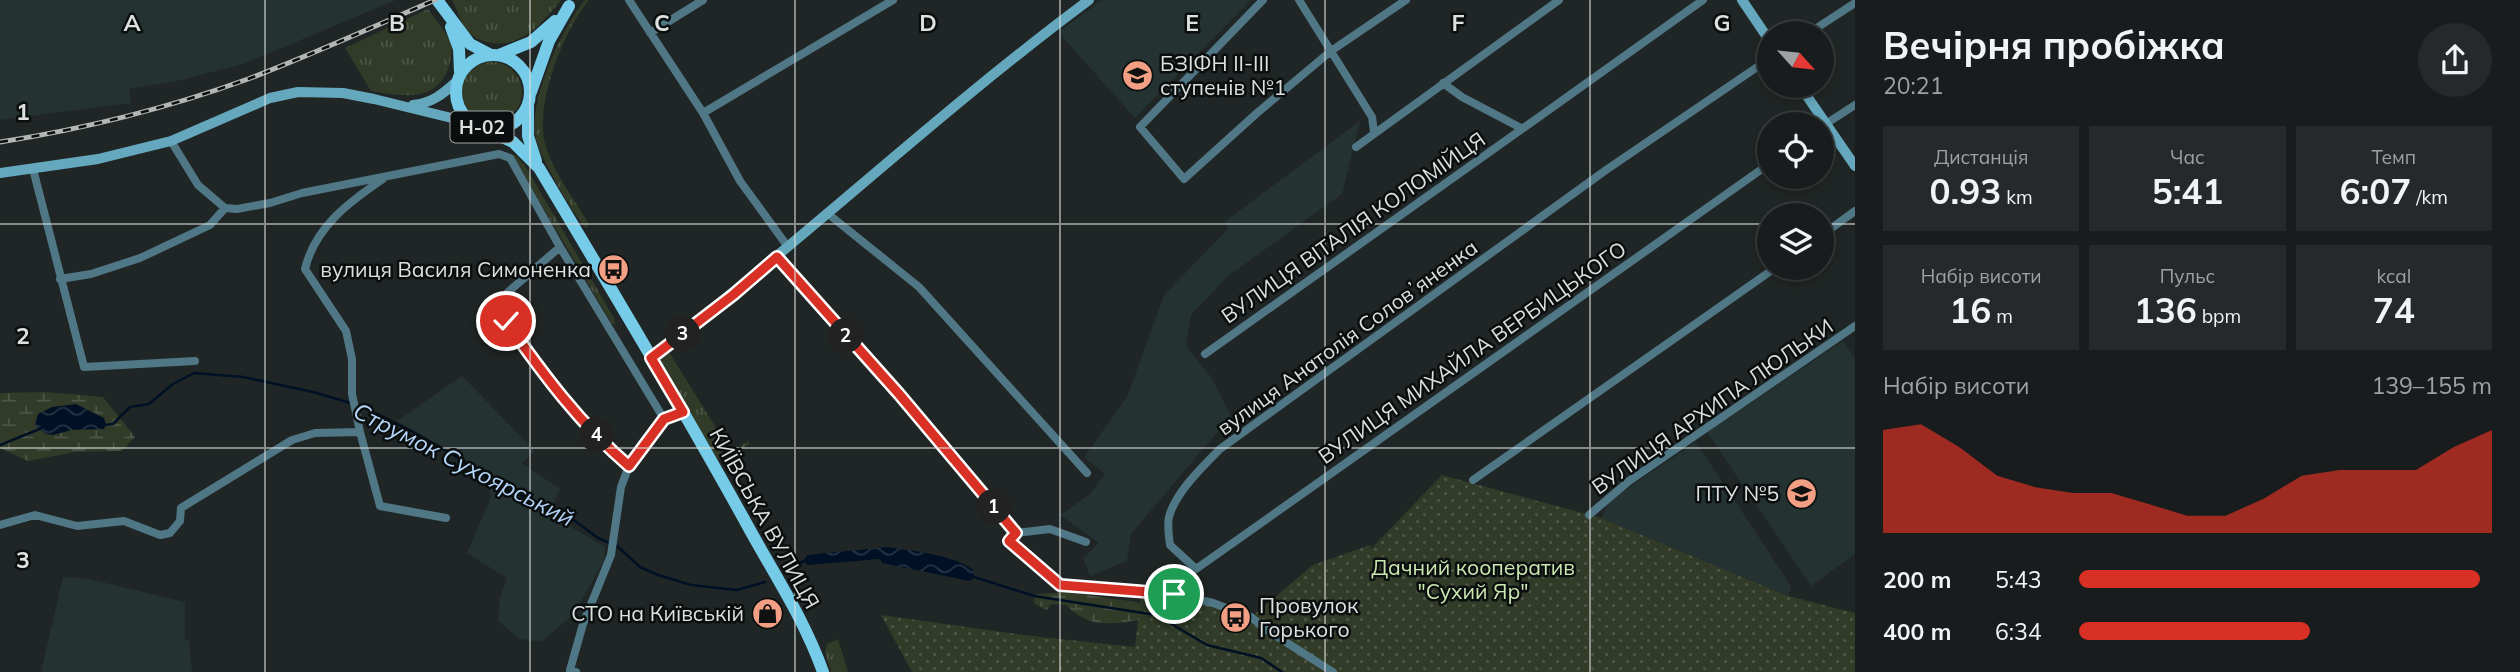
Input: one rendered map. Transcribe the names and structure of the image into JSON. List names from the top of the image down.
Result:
{
  "streets": {
    "main road": ["Н-02", "КИЇВСЬКА ВУЛИЦЯ"],
    "street": [
      "ВУЛИЦЯ ВІТАЛІЯ КОЛОМІЙЦЯ",
      "вулиця Анатолія Соловʼяненка",
      "ВУЛИЦЯ МИХАЙЛА ВЕРБИЦЬКОГО",
      "ВУЛИЦЯ АРХИПА ЛЮЛЬКИ"
    ]
  },
  "crossings": [
    ["Н-02", "КИЇВСЬКА ВУЛИЦЯ"],
    ["вулиця Анатолія Соловʼяненка", "ВУЛИЦЯ МИХАЙЛА ВЕРБИЦЬКОГО"]
  ],
  "water": ["Струмок Сухоярський"],
  "parks": ["Дачний кооператив \"Сухий Яр\""],
  "places": {
    "school or university": ["БЗІФН ІІ-ІІІ ступенів №1", "ПТУ №5"],
    "bus stop": ["вулиця Василя Симоненка", "Провулок Горького"],
    "shop": ["СТО на Київській"]
  },
  "north": "bottom right",
  "page": {
    "heading": ["Вечірня пробіжка", "20:21"],
    "stats": [
      ["Дистанція", "0.93 km"],
      ["Час", "5:41"],
      ["Темп", "6:07 /km"],
      ["Набір висоти", "16 m"],
      ["Пульс", "136 bpm"],
      ["kcal", "74"]
    ],
    "pins": [
      "3",
      "2",
      "4",
      "1"
    ],
    "chart": ["Набір висоти", "139–155 m"],
    "list": [
      {
        "name": "200 m",
        "note": "5:43"
      },
      {
        "name": "400 m",
        "note": "6:34"
      }
    ]
  },
  "grid": {
    "columns": [
      "A",
      "B",
      "C",
      "D",
      "E",
      "F",
      "G"
    ],
    "rows": ["1", "2", "3"]
  }
}
